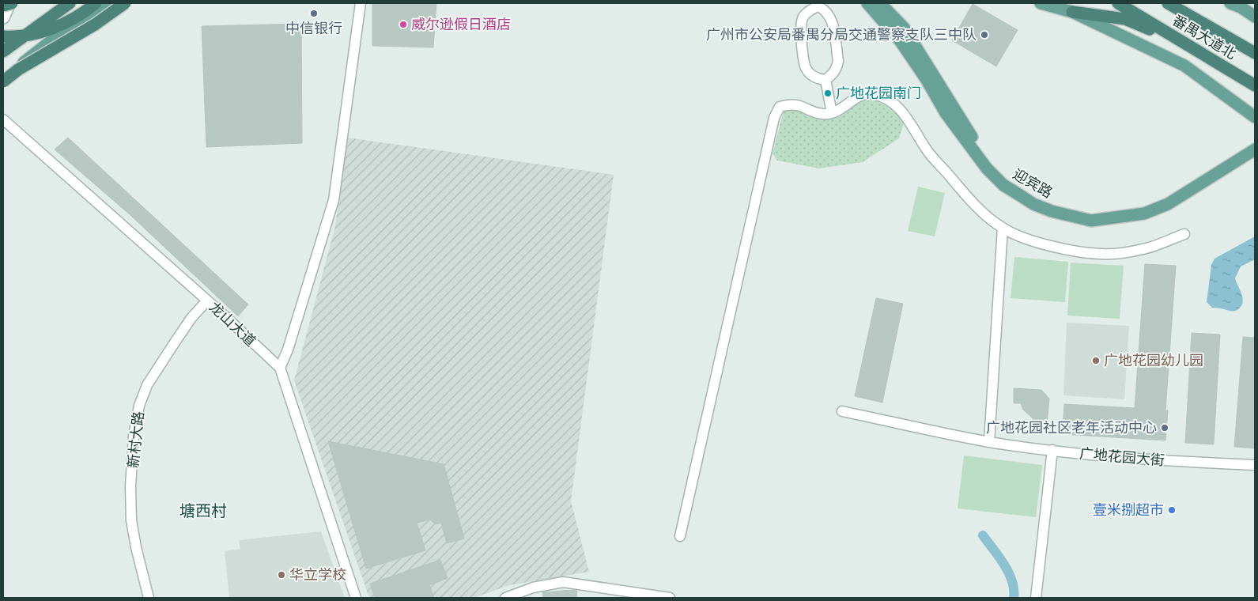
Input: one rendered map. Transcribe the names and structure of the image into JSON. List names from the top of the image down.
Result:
{
  "streets": {
    "highway": ["番禺大道北"],
    "main road": ["迎宾路"],
    "street": ["龙山大道", "新村大路", "广地花园大街"]
  },
  "crossings": [
    ["龙山大道", "新村大路"]
  ],
  "districts": ["塘西村"],
  "places": [
    "中信银行",
    "威尔逊假日酒店",
    "广州市公安局番禺分局交通警察支队三中队",
    "广地花园南门",
    "广地花园幼儿园",
    "广地花园社区老年活动中心",
    "壹米捌超市",
    "华立学校"
  ]
}
